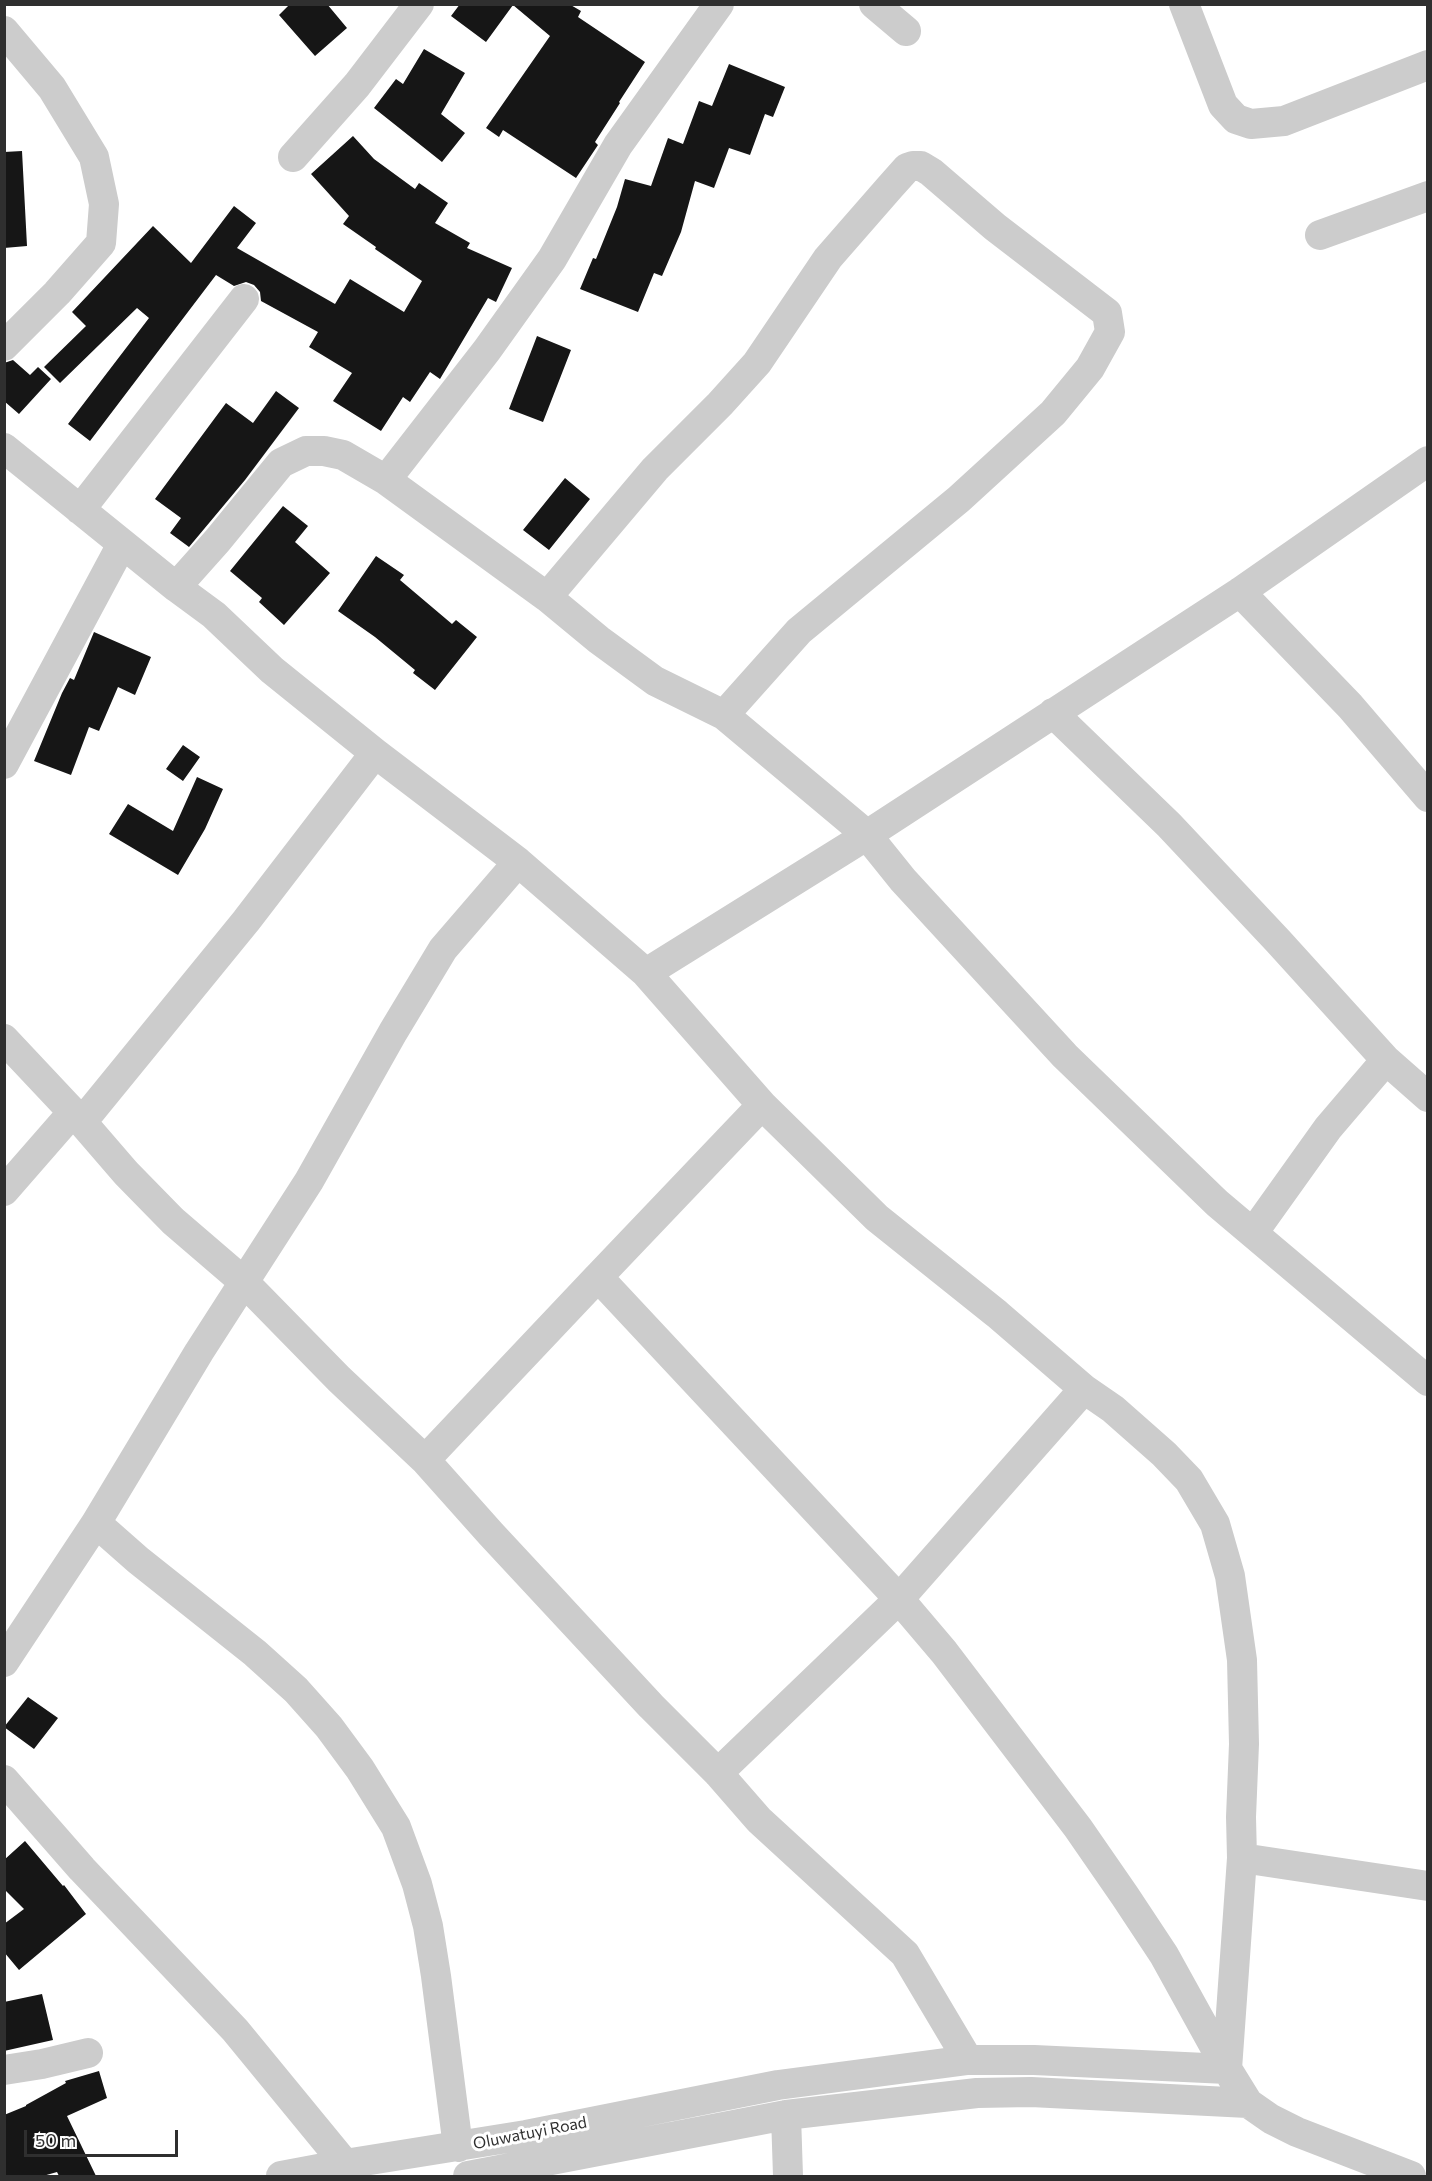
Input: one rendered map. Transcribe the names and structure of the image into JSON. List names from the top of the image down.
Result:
{
  "streets": {
    "street": ["Oluwatuyi Road"]
  },
  "scale_bar": "50 m"
}
